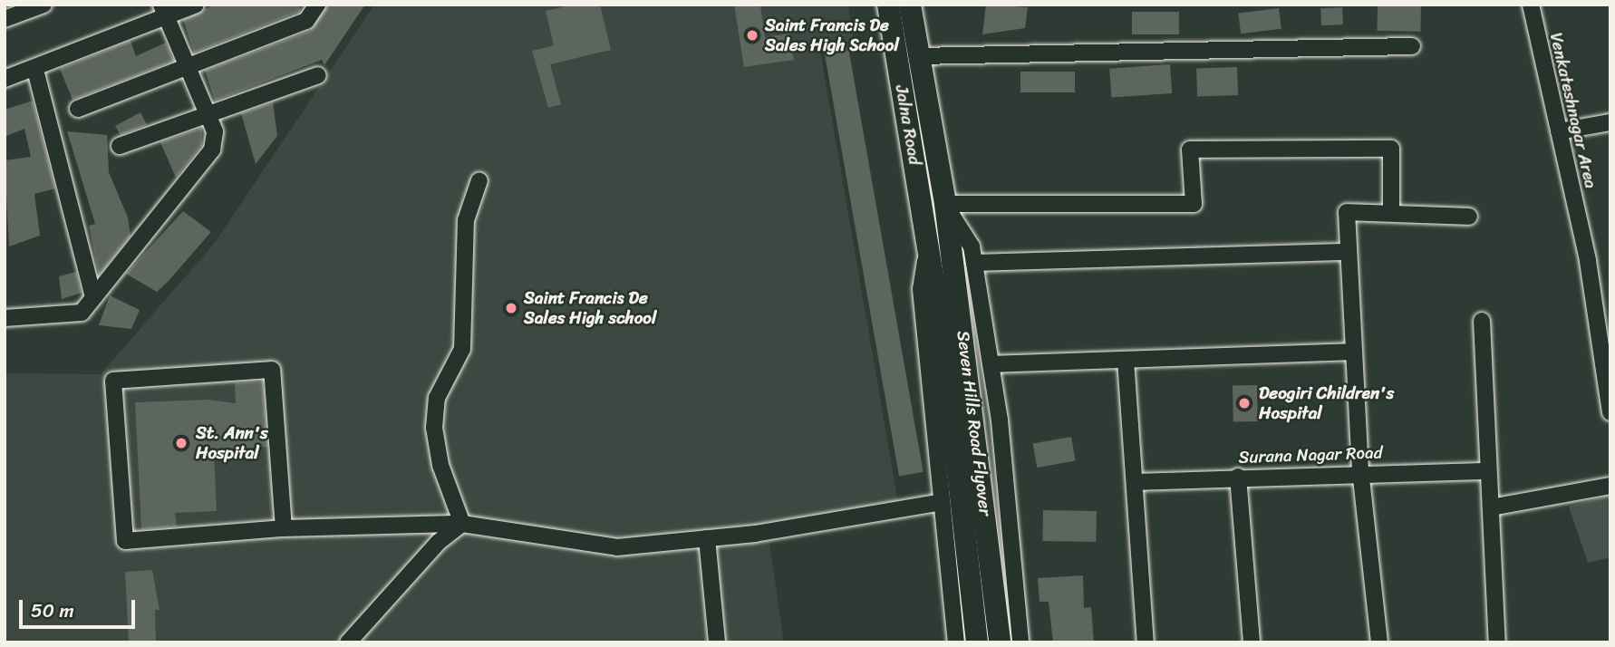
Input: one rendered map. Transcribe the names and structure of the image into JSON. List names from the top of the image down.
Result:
{
  "streets": {
    "highway": ["Jalna Road", "Seven Hills Road Flyover"],
    "street": ["Venkateshnagar Area", "Surana Nagar Road"]
  },
  "crossings": [
    ["Jalna Road", "Seven Hills Road Flyover"]
  ],
  "places": [
    "Saint Francis De Sales High School",
    "Saint Francis De Sales High school",
    "Deogiri Children's Hospital",
    "St. Ann's Hospital"
  ],
  "scale_bar": "50 m"
}
